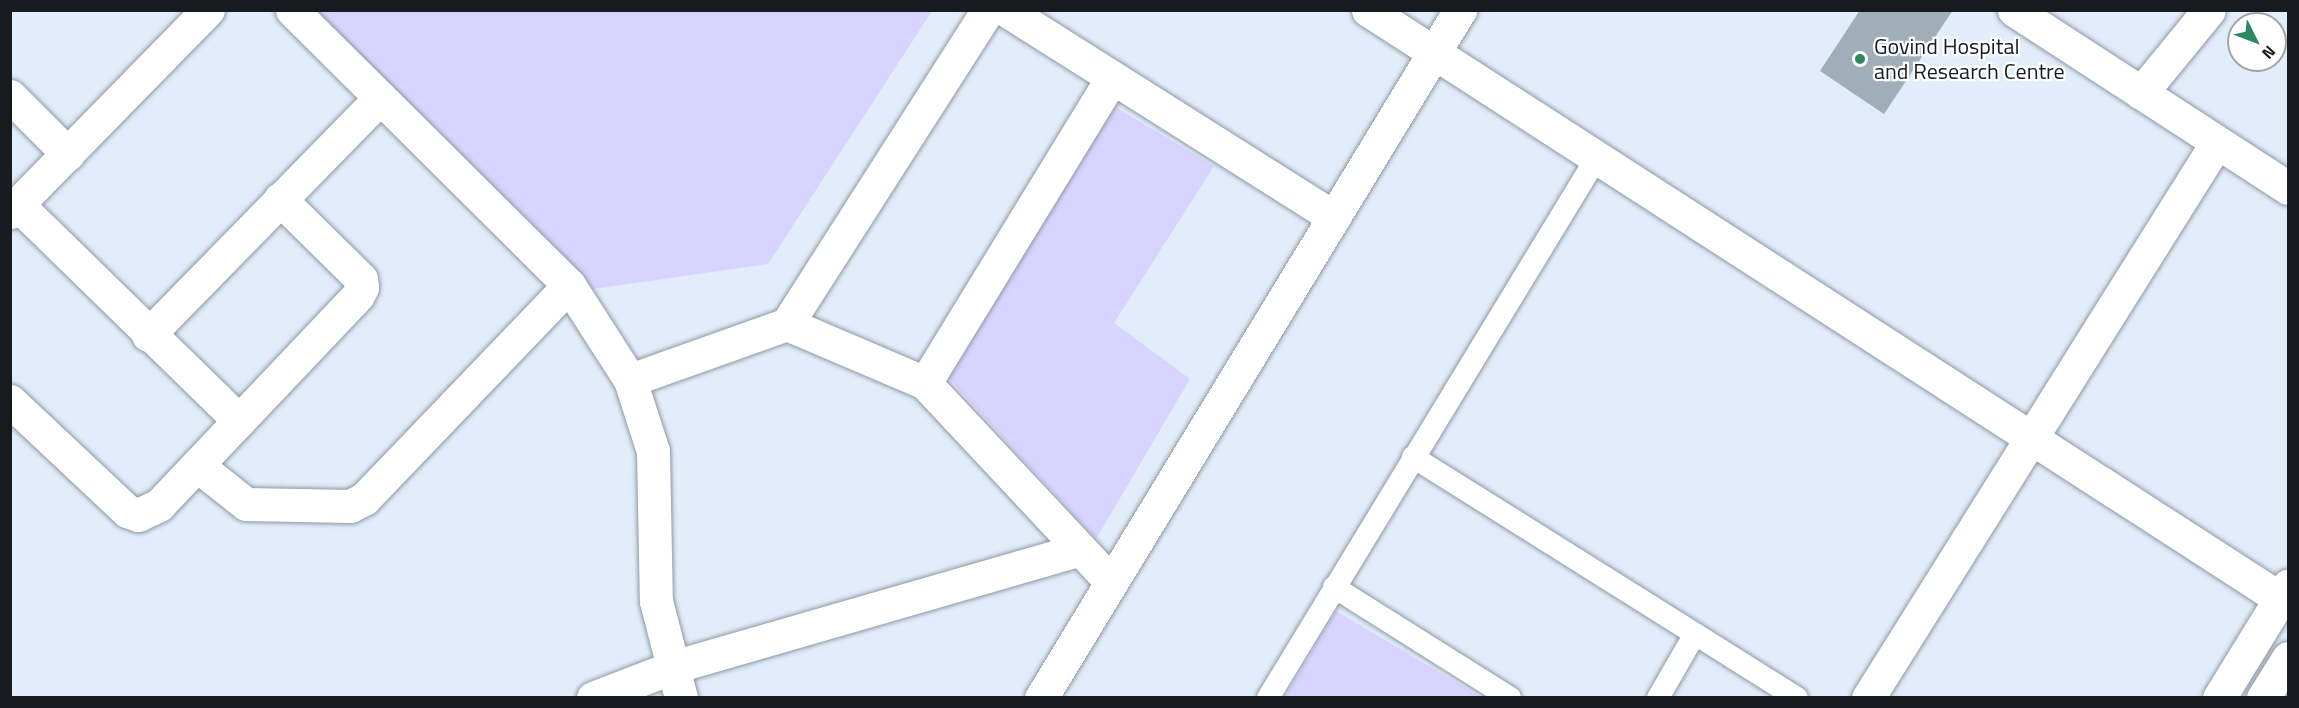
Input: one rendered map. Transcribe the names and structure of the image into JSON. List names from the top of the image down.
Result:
{
  "places": ["Govind Hospital and Research Centre"],
  "north": "bottom right"
}
